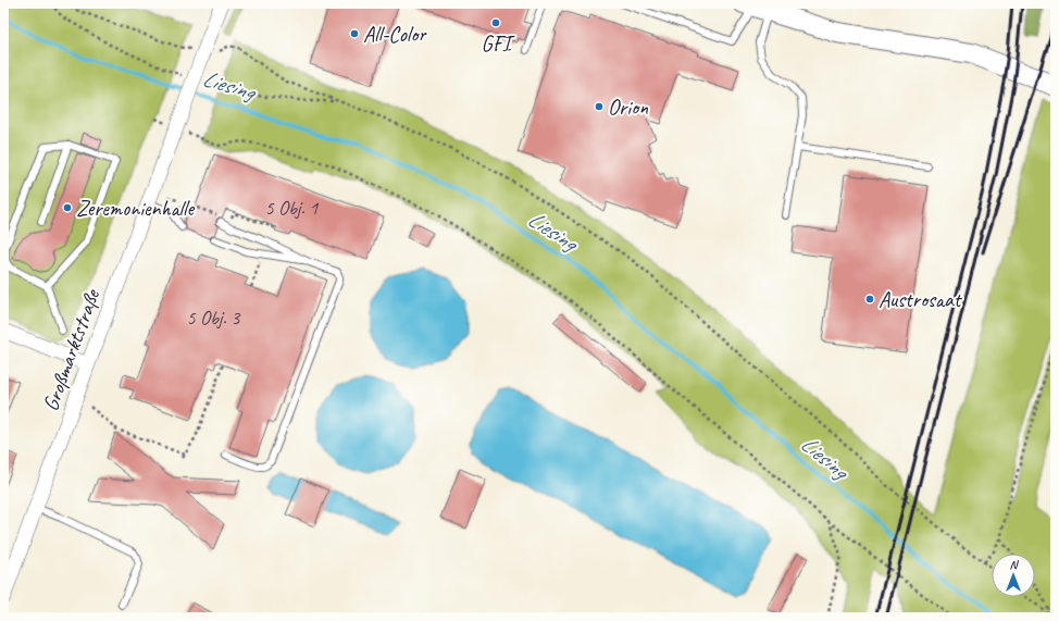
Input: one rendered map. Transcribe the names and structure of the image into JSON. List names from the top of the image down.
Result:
{
  "streets": {
    "street": ["Großmarktstraße"]
  },
  "water": ["Liesing"],
  "places": [
    "GFI",
    "All-Color",
    "Orion",
    "Zeremonienhalle",
    "Austrosaat"
  ],
  "house_numbers": ["5 Obj. 1", "5 Obj. 3"],
  "north": "top"
}
